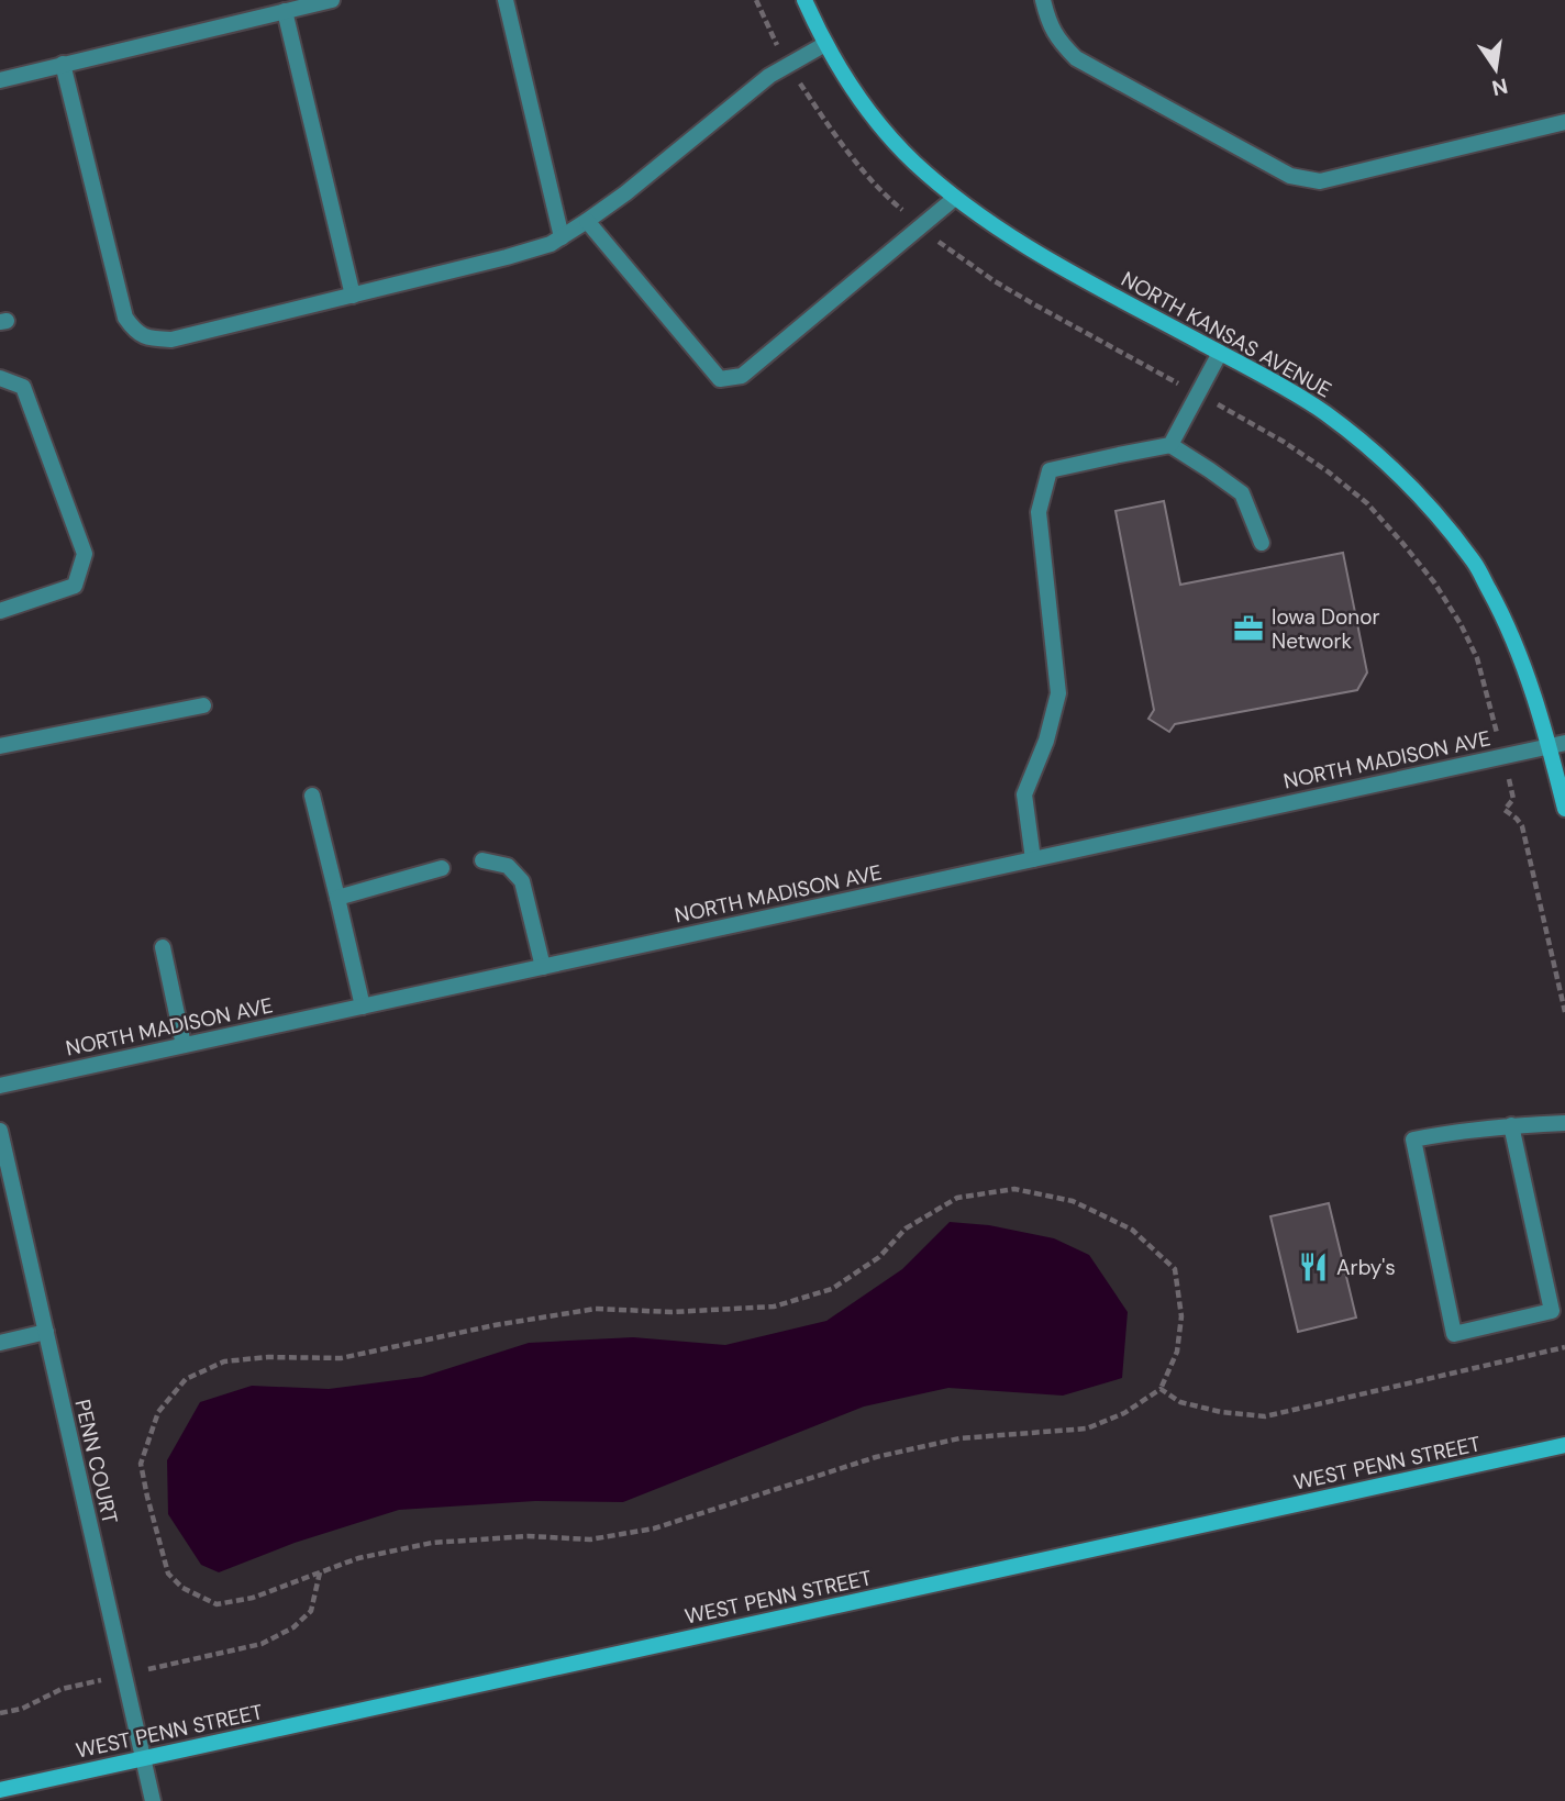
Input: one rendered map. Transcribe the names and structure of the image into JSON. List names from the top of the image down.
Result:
{
  "streets": {
    "main road": ["NORTH KANSAS AVENUE", "WEST PENN STREET"],
    "street": ["NORTH MADISON AVE", "PENN COURT"]
  },
  "crossings": [
    ["NORTH KANSAS AVENUE", "NORTH MADISON AVE"],
    ["PENN COURT", "WEST PENN STREET"]
  ],
  "places": {
    "office": ["Iowa Donor Network"],
    "restaurant": ["Arby's"]
  },
  "north": "bottom"
}
